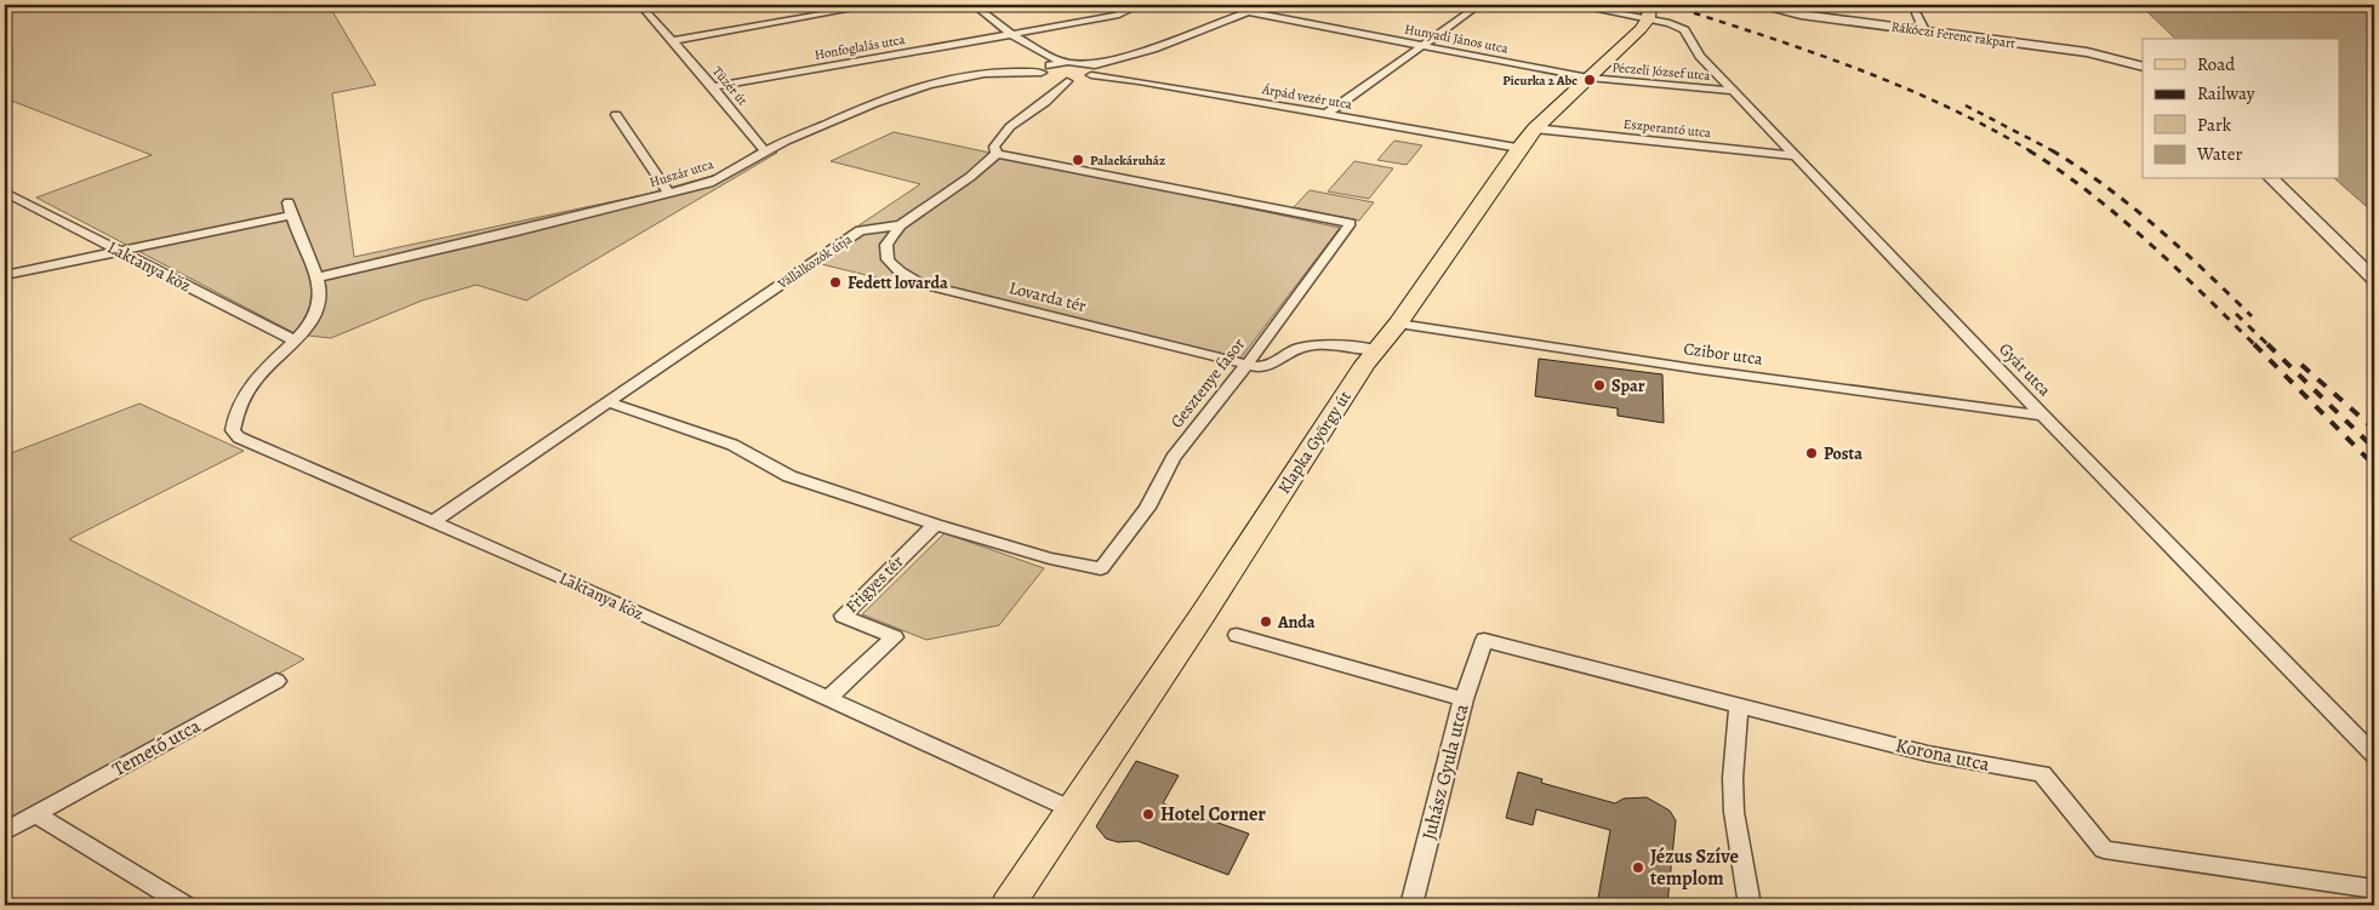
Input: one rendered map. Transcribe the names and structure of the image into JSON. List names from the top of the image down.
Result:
{
  "streets": {
    "main road": ["Klapka György út"],
    "street": [
      "Rákóczi Ferenc rakpart",
      "Hunyadi János utca",
      "Honfoglalás utca",
      "Péczeli József utca",
      "Tüzér út",
      "Árpád vezér utca",
      "Eszperantó utca",
      "Huszár utca",
      "Vállalkozók útja",
      "Laktanya köz",
      "Lovarda tér",
      "Czibor utca",
      "Gyár utca",
      "Gesztenye fasor",
      "Frigyes tér",
      "Temető utca",
      "Korona utca",
      "Juhász Gyula utca"
    ]
  },
  "crossings": [
    ["Hunyadi János utca", "Péczeli József utca"],
    ["Hunyadi János utca", "Klapka György út"],
    ["Honfoglalás utca", "Tüzér út"],
    ["Péczeli József utca", "Gyár utca"],
    ["Péczeli József utca", "Klapka György út"],
    ["Tüzér út", "Huszár utca"],
    ["Árpád vezér utca", "Huszár utca"],
    ["Árpád vezér utca", "Vállalkozók útja"],
    ["Árpád vezér utca", "Klapka György út"],
    ["Eszperantó utca", "Gyár utca"],
    ["Eszperantó utca", "Klapka György út"],
    ["Huszár utca", "Vállalkozók útja"],
    ["Huszár utca", "Laktanya köz"],
    ["Vállalkozók útja", "Laktanya köz"],
    ["Vállalkozók útja", "Lovarda tér"],
    ["Vállalkozók útja", "Gesztenye fasor"],
    ["Laktanya köz", "Klapka György út"],
    ["Laktanya köz", "Frigyes tér"],
    ["Lovarda tér", "Gesztenye fasor"],
    ["Lovarda tér", "Klapka György út"],
    ["Czibor utca", "Gyár utca"],
    ["Czibor utca", "Klapka György út"],
    ["Gyár utca", "Klapka György út"],
    ["Gesztenye fasor", "Frigyes tér"],
    ["Korona utca", "Juhász Gyula utca"]
  ],
  "places": [
    "Picurka 2 Abc",
    "Palackáruház",
    "Fedett lovarda",
    "Spar",
    "Posta",
    "Anda",
    "Hotel Corner",
    "Jézus Szíve templom"
  ],
  "legend": [
    "Road",
    "Railway",
    "Park",
    "Water"
  ]
}
